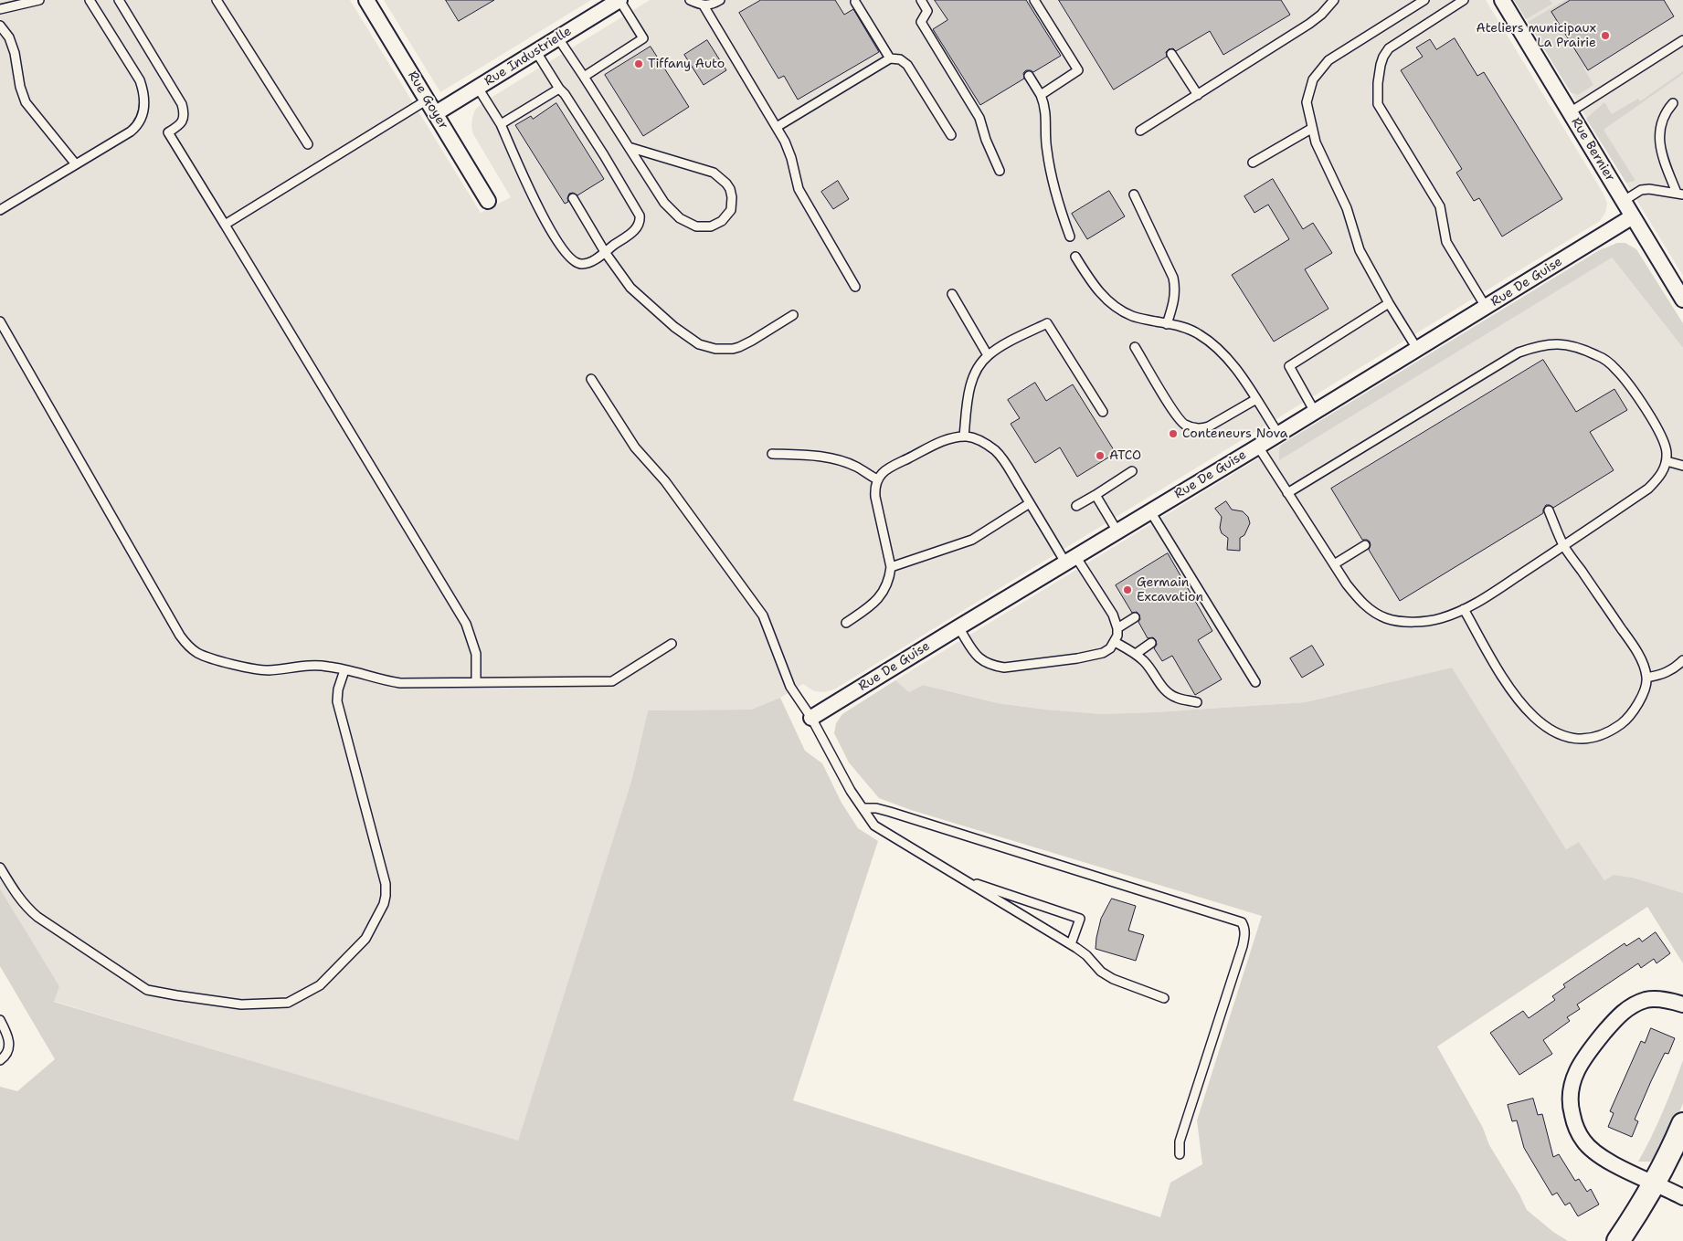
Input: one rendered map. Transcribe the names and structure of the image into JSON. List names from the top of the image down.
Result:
{
  "streets": {
    "street": [
      "Rue Industrielle",
      "Rue Goyer",
      "Rue Bernier",
      "Rue De Guise"
    ]
  },
  "crossings": [
    ["Rue Industrielle", "Rue Goyer"],
    ["Rue Bernier", "Rue De Guise"]
  ],
  "places": [
    "Ateliers municipaux La Prairie",
    "Tiffany Auto",
    "Conteneurs Nova",
    "ATCO",
    "Germain Excavation"
  ]
}
